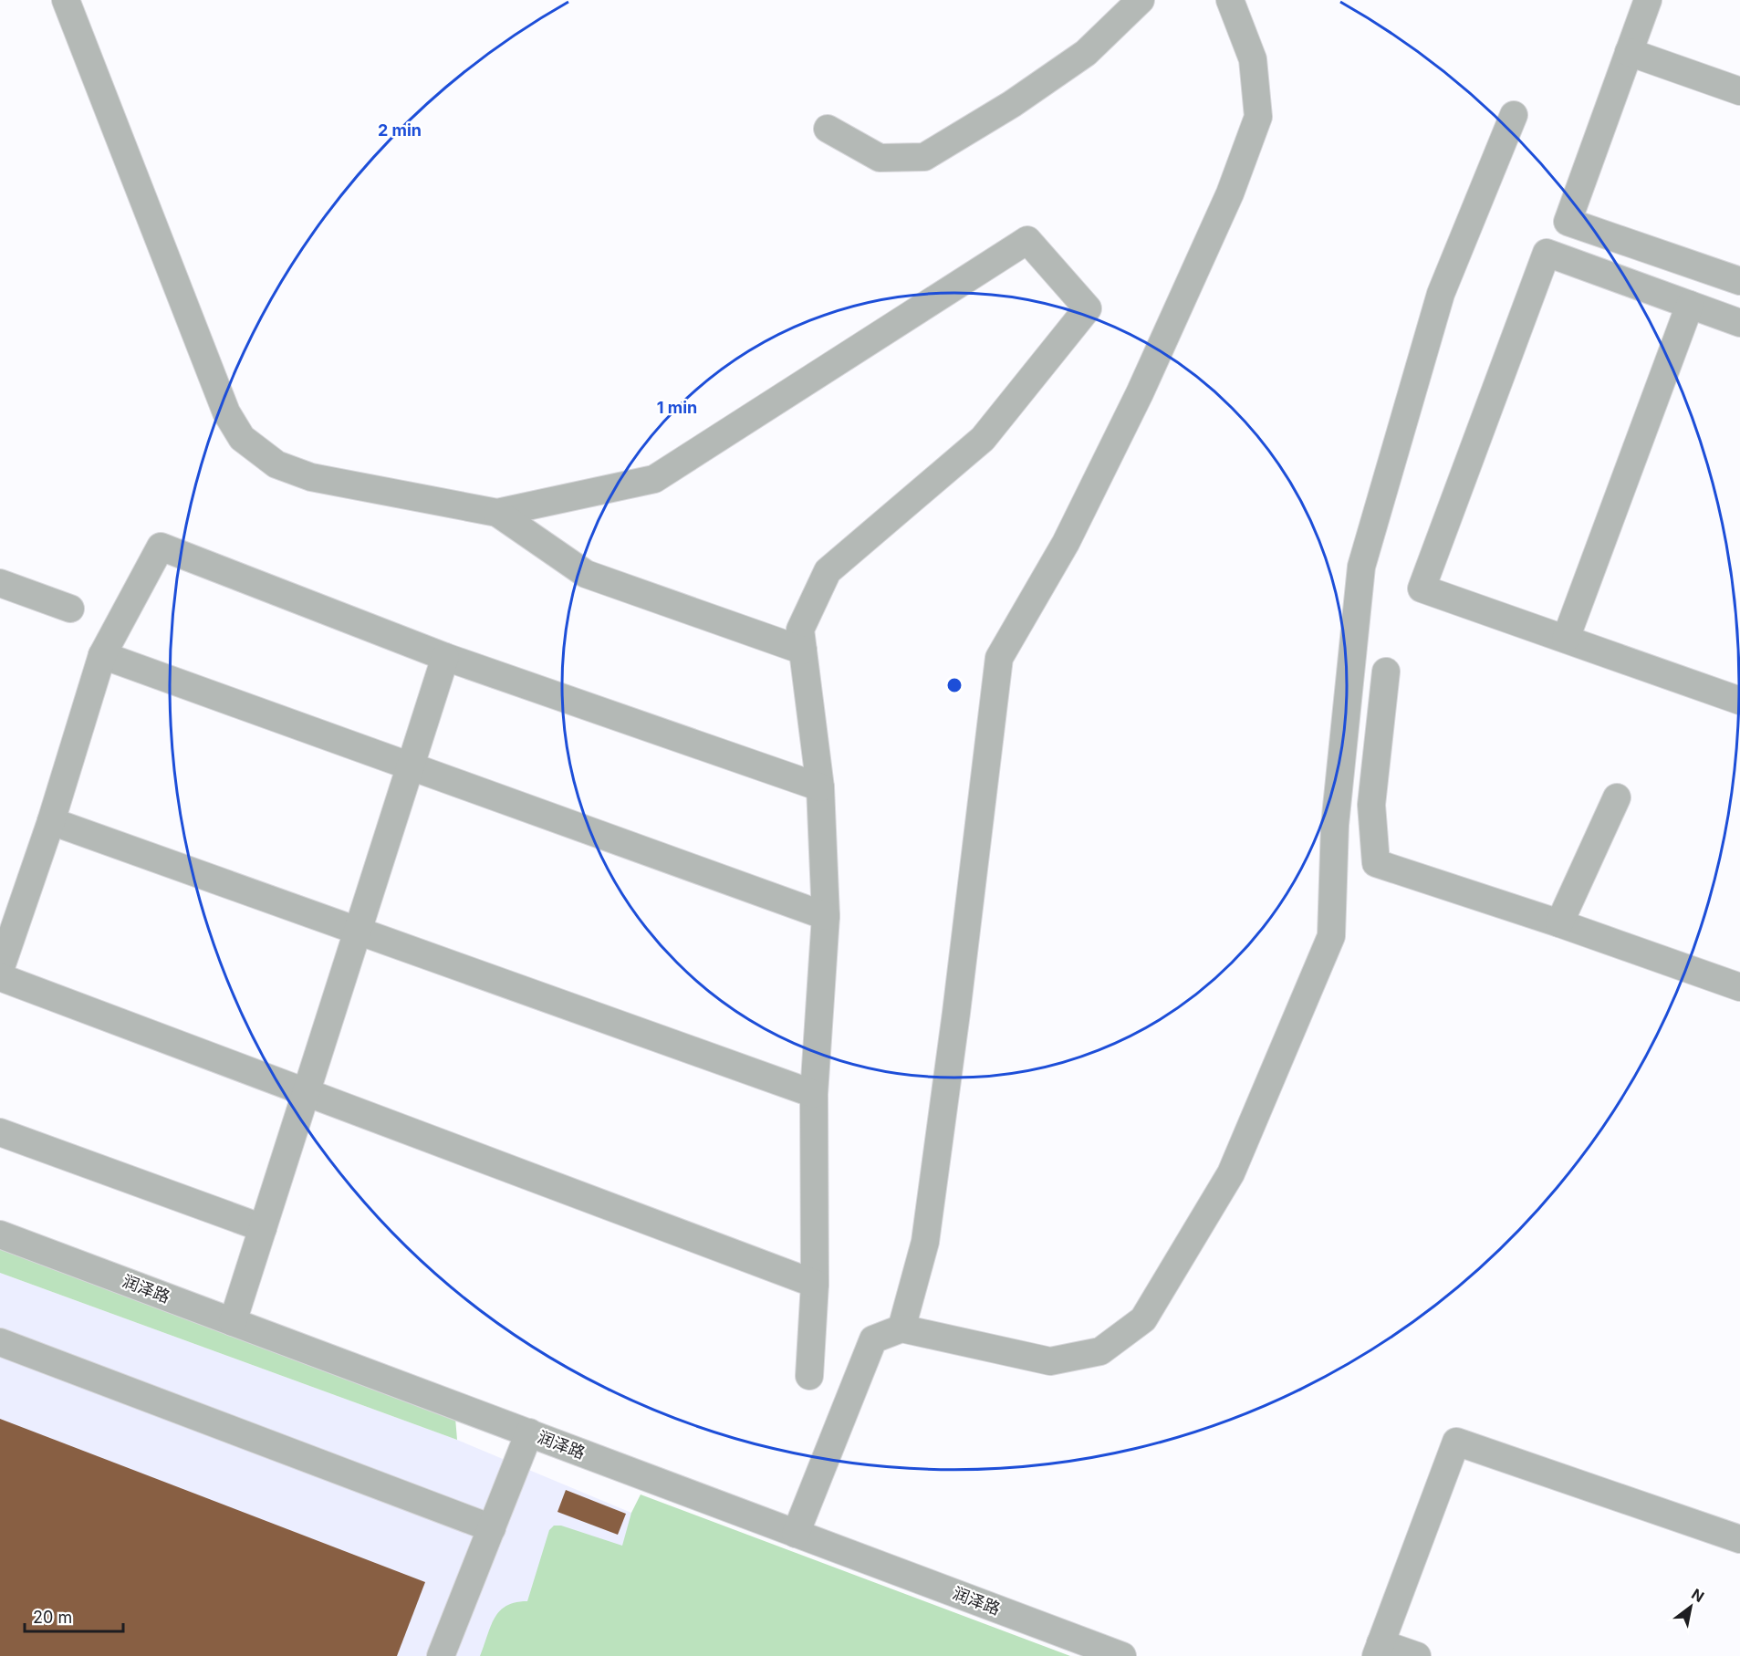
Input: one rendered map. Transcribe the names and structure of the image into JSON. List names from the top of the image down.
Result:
{
  "streets": {
    "street": ["润泽路"]
  },
  "scale_bar": "20 m",
  "north": "top right",
  "rings": ["2 min", "1 min"]
}
